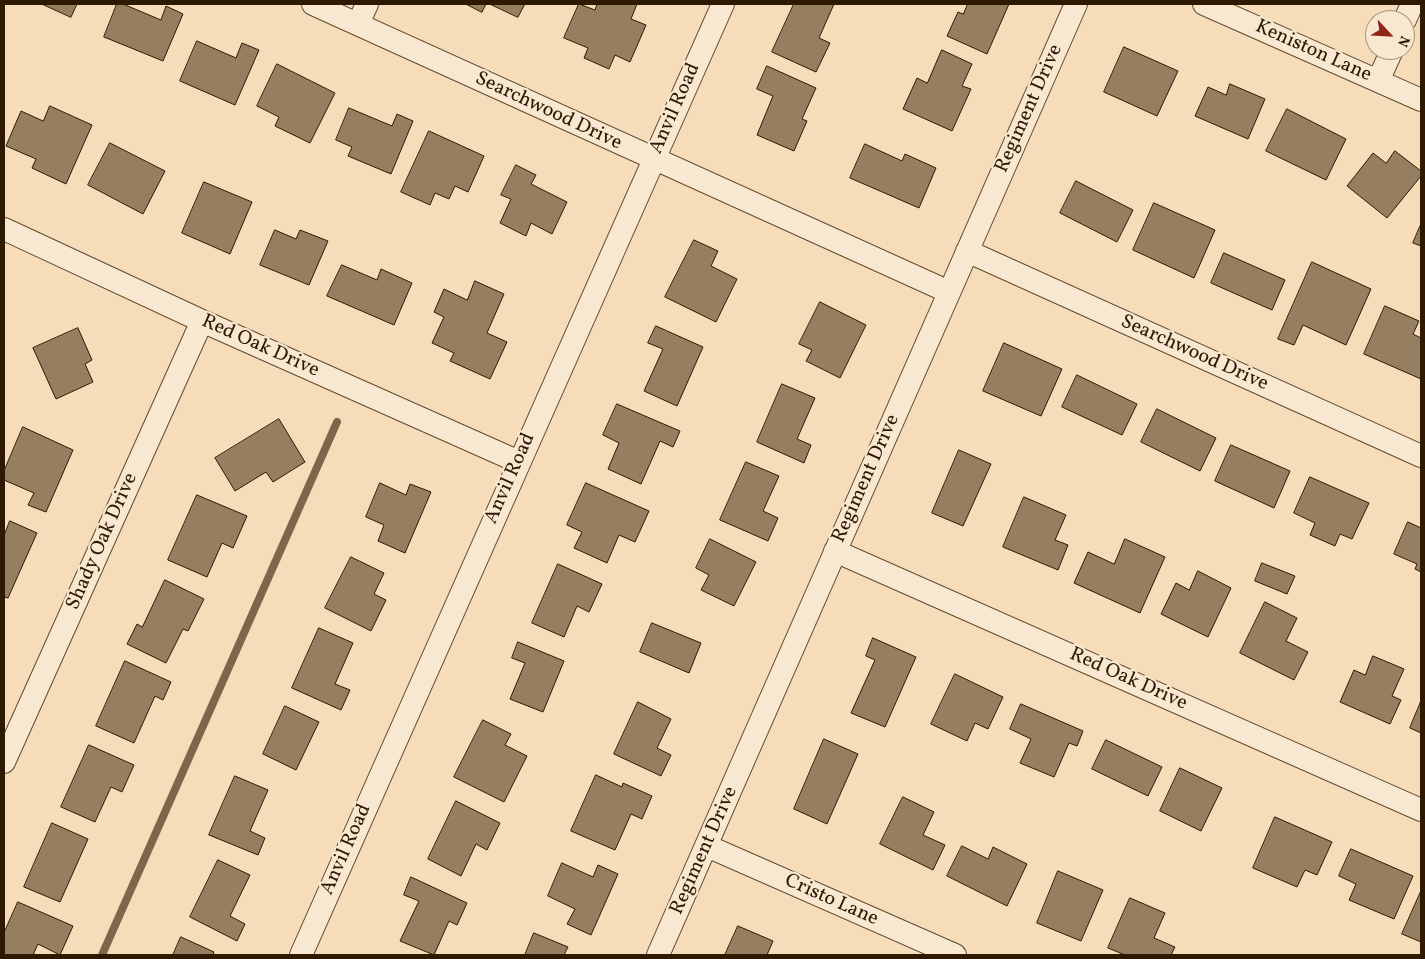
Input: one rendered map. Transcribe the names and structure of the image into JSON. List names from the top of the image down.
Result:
{
  "streets": {
    "street": [
      "Keniston Lane",
      "Anvil Road",
      "Regiment Drive",
      "Searchwood Drive",
      "Red Oak Drive",
      "Shady Oak Drive",
      "Cristo Lane"
    ]
  },
  "crossings": [
    ["Anvil Road", "Searchwood Drive"],
    ["Anvil Road", "Red Oak Drive"],
    ["Regiment Drive", "Searchwood Drive"],
    ["Regiment Drive", "Red Oak Drive"],
    ["Regiment Drive", "Cristo Lane"],
    ["Red Oak Drive", "Shady Oak Drive"]
  ],
  "north": "bottom right"
}
